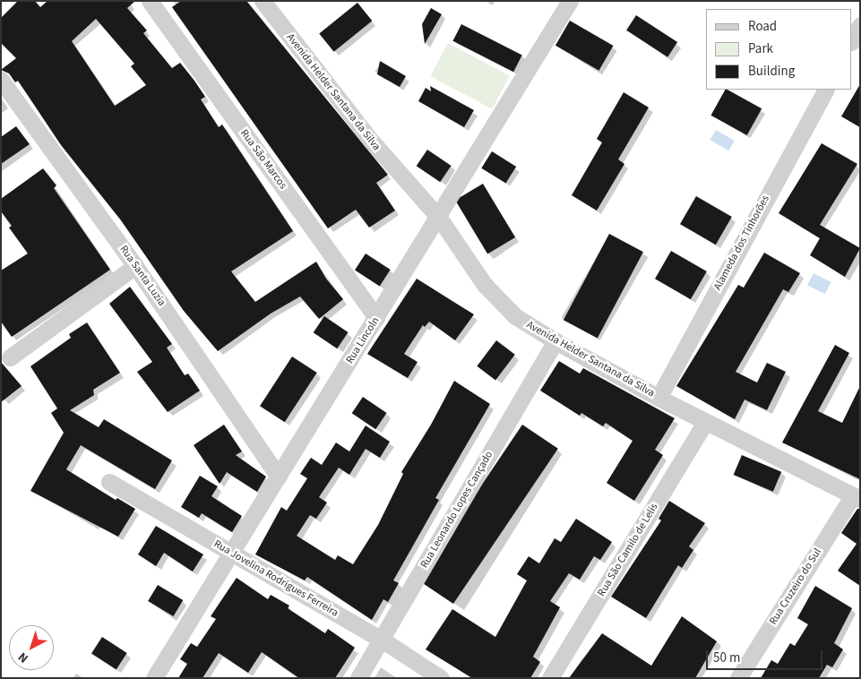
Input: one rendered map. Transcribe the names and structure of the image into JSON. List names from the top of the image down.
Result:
{
  "streets": {
    "street": [
      "Avenida Helder Santana da Silva",
      "Rua São Marcos",
      "Alameda dos Tinhorões",
      "Rua Santa Luzia",
      "Rua Lincoln",
      "Rua Leonardo Lopes Cançado",
      "Rua São Camilo de Lelis",
      "Rua Jovelina Rodrigues Ferreira",
      "Rua Cruzeiro do Sul"
    ]
  },
  "crossings": [
    ["Avenida Helder Santana da Silva", "Alameda dos Tinhorões"],
    ["Avenida Helder Santana da Silva", "Rua Lincoln"],
    ["Avenida Helder Santana da Silva", "Rua Leonardo Lopes Cançado"],
    ["Avenida Helder Santana da Silva", "Rua São Camilo de Lelis"],
    ["Avenida Helder Santana da Silva", "Rua Cruzeiro do Sul"],
    ["Rua São Marcos", "Rua Lincoln"],
    ["Rua Santa Luzia", "Rua Lincoln"],
    ["Rua Lincoln", "Rua Jovelina Rodrigues Ferreira"],
    ["Rua Leonardo Lopes Cançado", "Rua Jovelina Rodrigues Ferreira"]
  ],
  "legend": ["Road", "Park", "Building"],
  "scale_bar": "50 m",
  "north": "bottom left"
}
